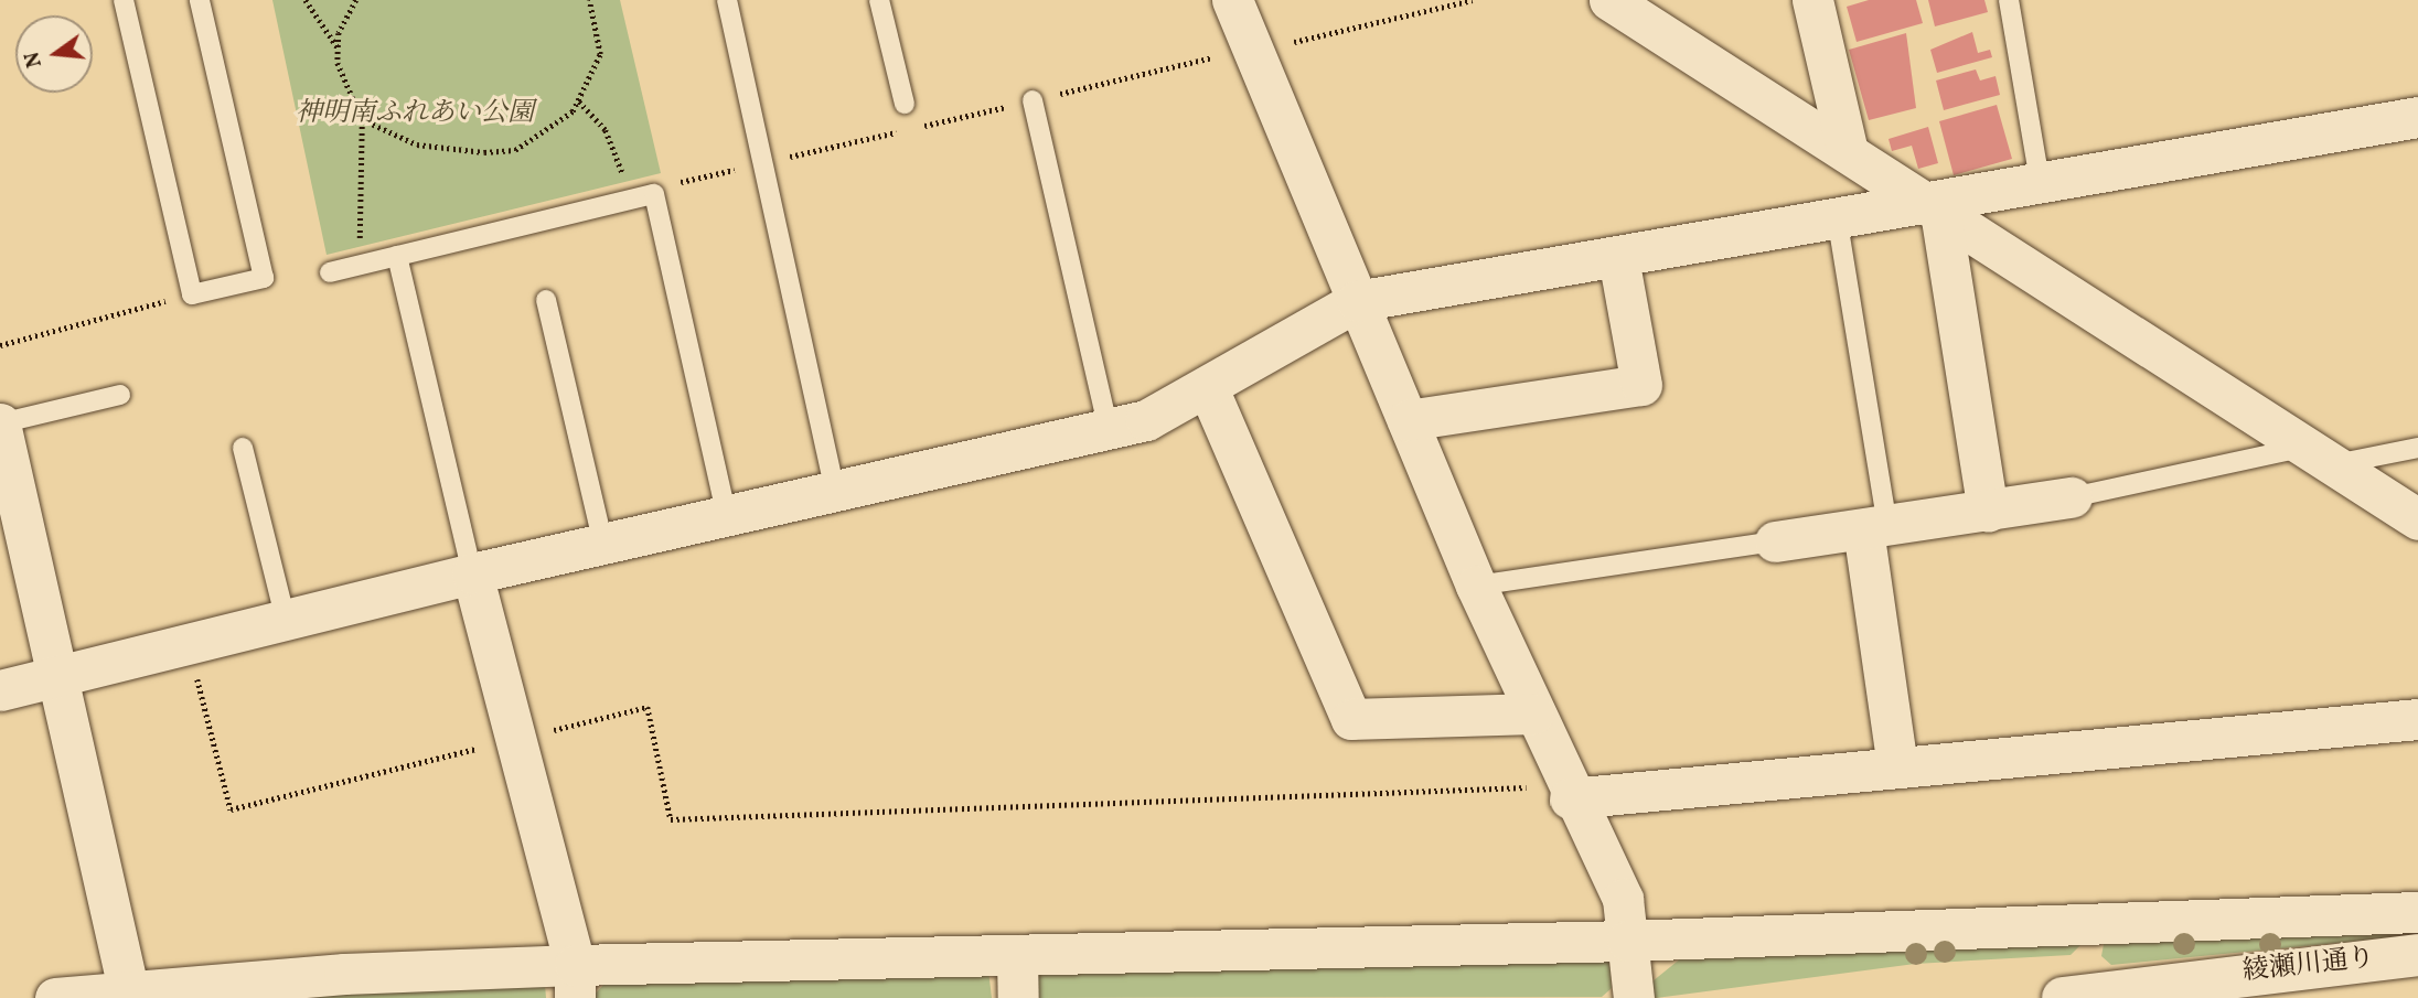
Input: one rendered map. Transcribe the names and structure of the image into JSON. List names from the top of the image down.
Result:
{
  "streets": {
    "street": ["綾瀬川通り"]
  },
  "parks": ["神明南ふれあい公園"],
  "north": "left"
}
